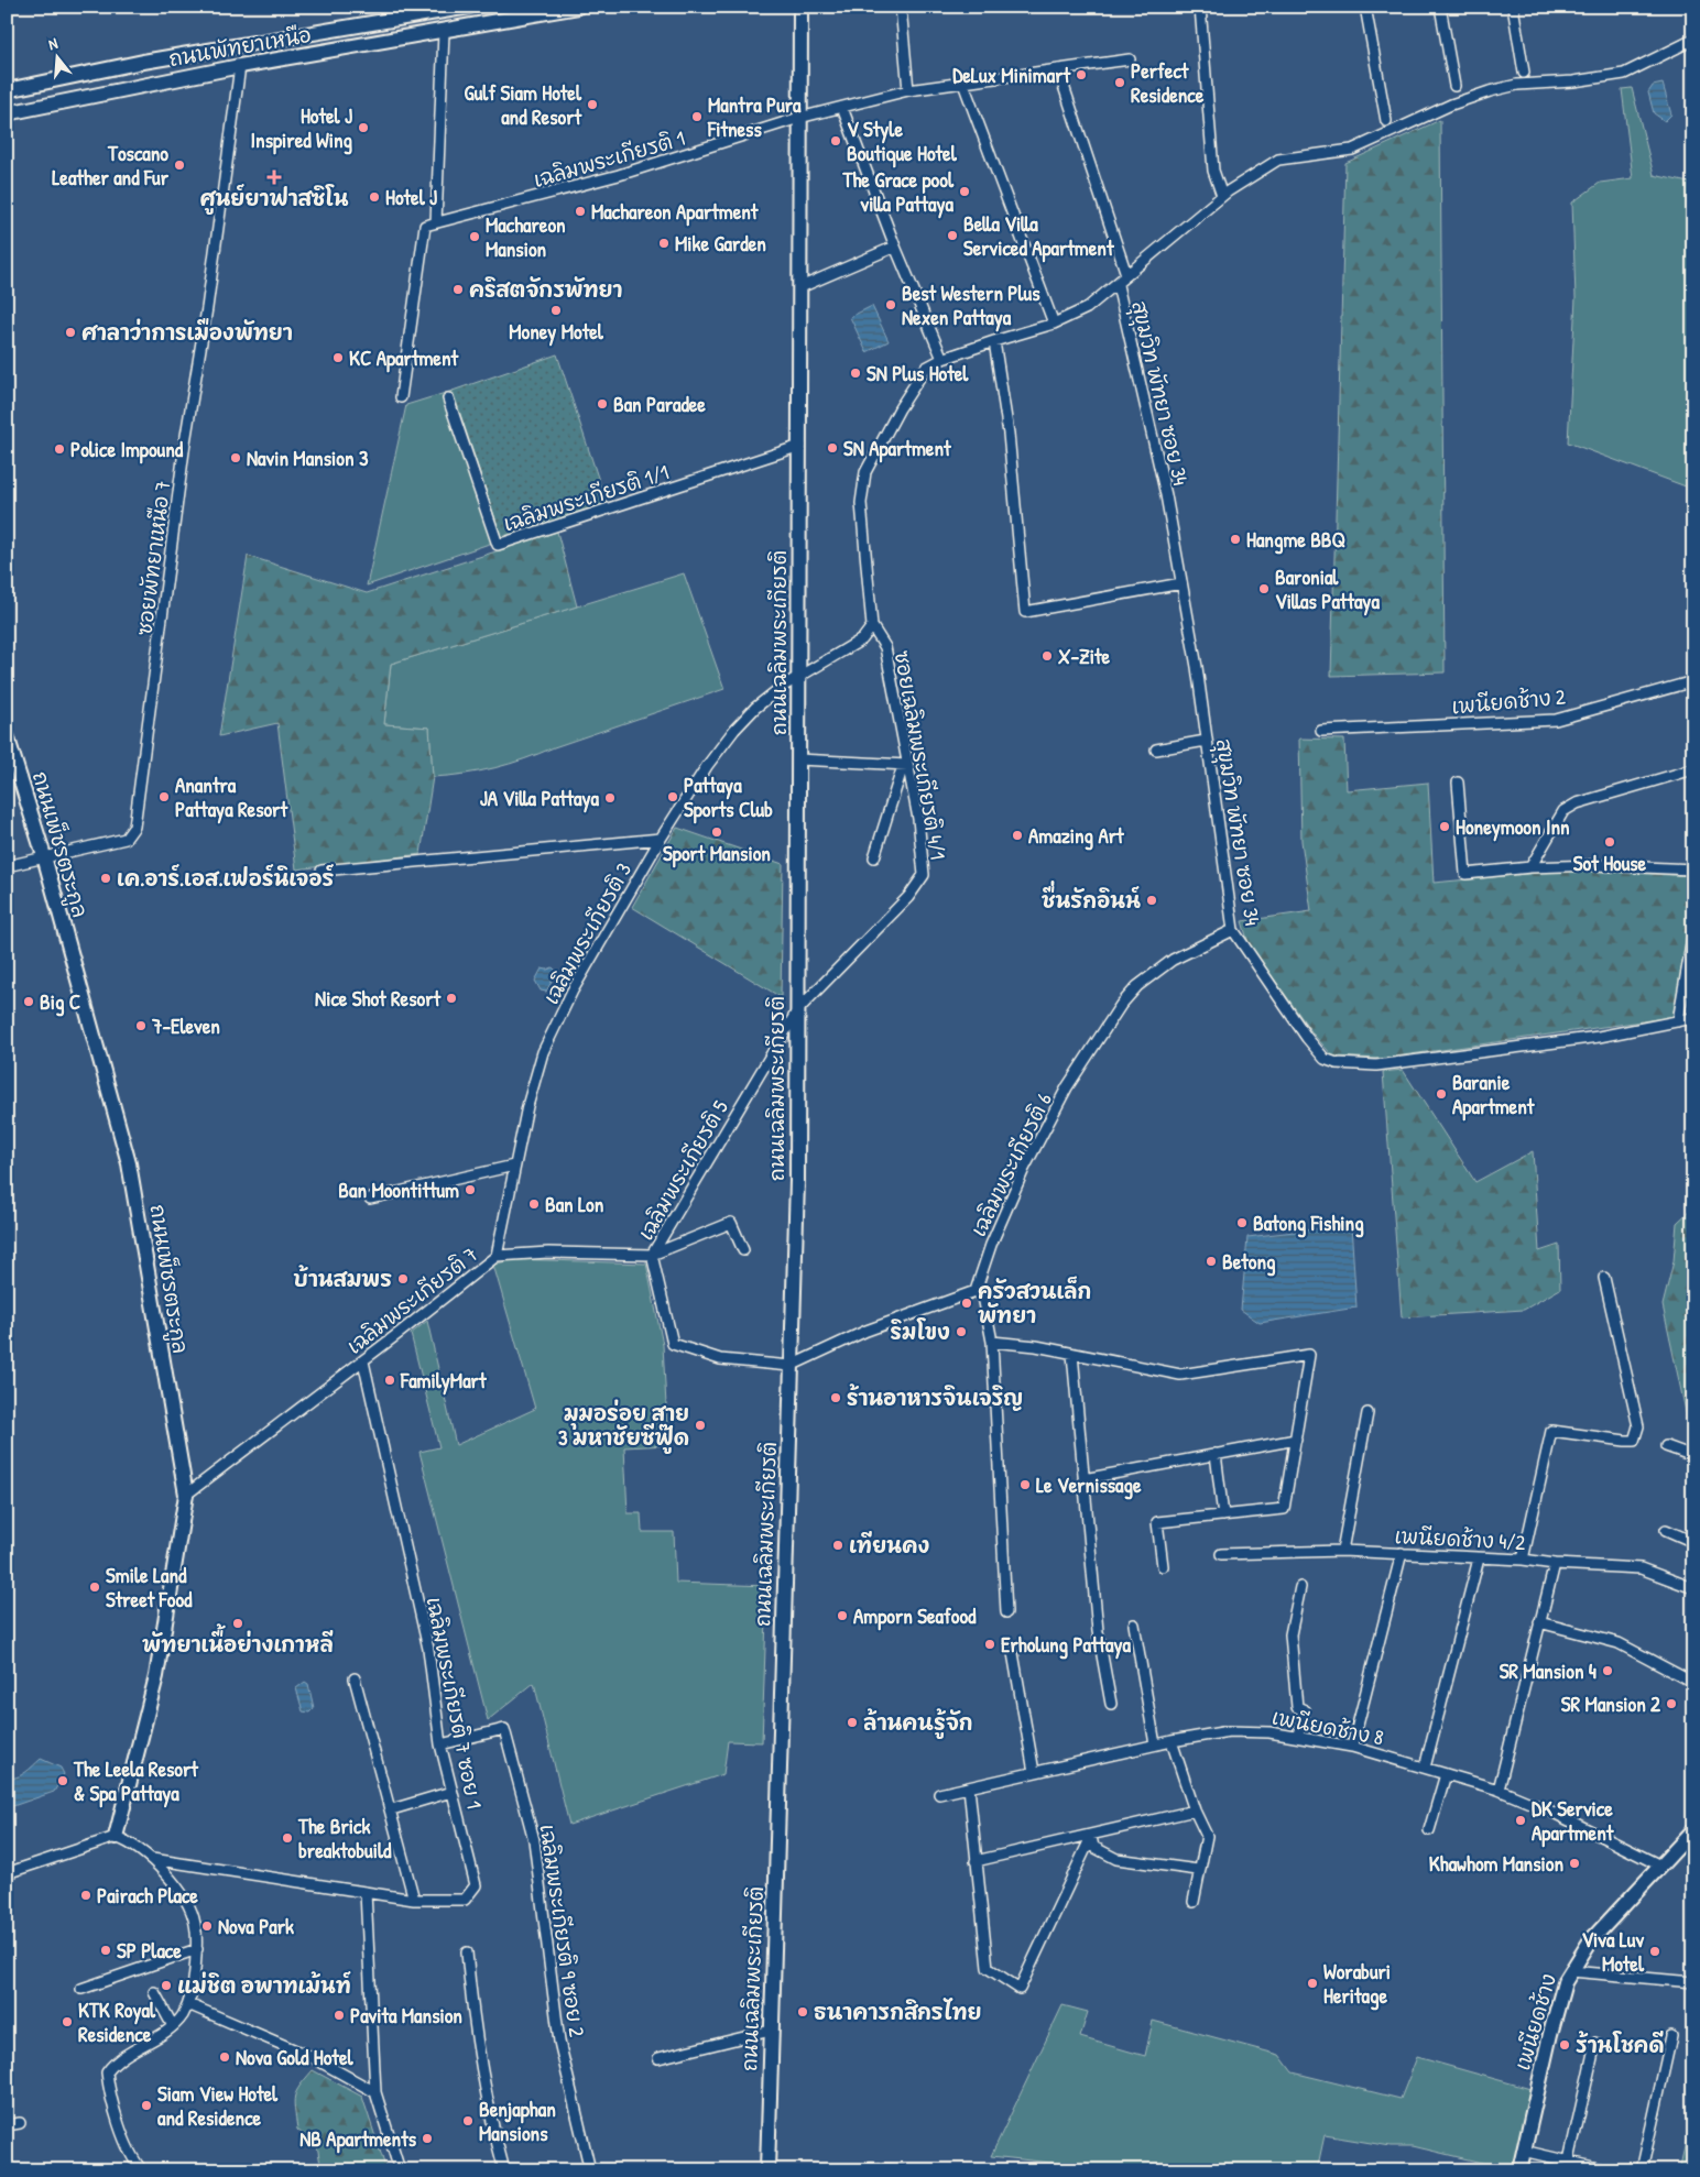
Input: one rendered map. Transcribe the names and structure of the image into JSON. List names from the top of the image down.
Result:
{
  "streets": {
    "main road": [
      "ถนนพัทยาเหนือ",
      "ถนนเฉลิมพระเกียรติ",
      "ถนนเพ็ชรตระกูล",
      "เพนียดช้าง"
    ],
    "street": [
      "เฉลิมพระเกียรติ 1",
      "สุขุมวิท พัทยา ซอย 34",
      "เฉลิมพระเกียรติ 1/1",
      "ซอยพัทยาเหนือ 7",
      "เพนียดช้าง 2",
      "ซอยเฉลิมพระเกียรติ 4/1",
      "เฉลิมพระเกียรติ 3",
      "เฉลิมพระเกียรติ 6",
      "เฉลิมพระเกียรติ 5",
      "เฉลิมพระเกียรติ 7",
      "เพนียดช้าง 4/2",
      "เฉลิมพระเกียรติ 7 ซอย 1",
      "เพนียดช้าง 8",
      "เฉลิมพระเกียรติ 9 ซอย 2"
    ]
  },
  "crossings": [
    ["ถนนพัทยาเหนือ", "ซอยพัทยาเหนือ 7"],
    ["เฉลิมพระเกียรติ 1", "ถนนเฉลิมพระเกียรติ"],
    ["สุขุมวิท พัทยา ซอย 34", "เฉลิมพระเกียรติ 6"],
    ["เฉลิมพระเกียรติ 1/1", "ถนนเฉลิมพระเกียรติ"],
    ["ซอยพัทยาเหนือ 7", "ถนนเพ็ชรตระกูล"],
    ["ถนนเฉลิมพระเกียรติ", "ซอยเฉลิมพระเกียรติ 4/1"],
    ["ถนนเฉลิมพระเกียรติ", "เฉลิมพระเกียรติ 3"],
    ["ถนนเฉลิมพระเกียรติ", "เฉลิมพระเกียรติ 5"],
    ["ซอยเฉลิมพระเกียรติ 4/1", "เฉลิมพระเกียรติ 3"],
    ["ซอยเฉลิมพระเกียรติ 4/1", "เฉลิมพระเกียรติ 5"],
    ["ถนนเพ็ชรตระกูล", "เฉลิมพระเกียรติ 7"],
    ["เฉลิมพระเกียรติ 3", "เฉลิมพระเกียรติ 7"],
    ["เฉลิมพระเกียรติ 5", "เฉลิมพระเกียรติ 7"],
    ["เฉลิมพระเกียรติ 7", "เฉลิมพระเกียรติ 7 ซอย 1"],
    ["เฉลิมพระเกียรติ 7 ซอย 1", "เฉลิมพระเกียรติ 9 ซอย 2"],
    ["เพนียดช้าง 8", "เพนียดช้าง"]
  ],
  "places": {
    "other": [
      "DeLux Minimart",
      "Perfect Residence",
      "Gulf Siam Hotel and Resort",
      "Mantra Pura Fitness",
      "Hotel J Inspired Wing",
      "V Style Boutique Hotel",
      "Toscano Leather and Fur",
      "The Grace pool villa Pattaya",
      "Hotel J",
      "Machareon Apartment",
      "Bella Villa Serviced Apartment",
      "Machareon Mansion",
      "Mike Garden",
      "คริสตจักรพัทยา",
      "Best Western Plus Nexen Pattaya",
      "Money Motel",
      "ศาลาว่าการเมืองพัทยา",
      "KC Apartment",
      "SN Plus Hotel",
      "Ban Paradee",
      "SN Apartment",
      "Police Impound",
      "Navin Mansion 3",
      "Hangme BBQ",
      "Baronial Villas Pattaya",
      "X-Zite",
      "Anantra Pattaya Resort",
      "Pattaya Sports Club",
      "JA Villa Pattaya",
      "Honeymoon Inn",
      "Sport Mansion",
      "Amazing Art",
      "Sot House",
      "เค.อาร์.เอส.เฟอร์นิเจอร์",
      "ชื่นรักอินน์",
      "Nice Shot Resort",
      "Big C",
      "7-Eleven",
      "Baranie Apartment",
      "Ban Moontittum",
      "Ban Lon",
      "Batong Fishing",
      "Betong",
      "บ้านสมพร",
      "ครัวสวนเล็ก พัทยา",
      "ริมโขง",
      "FamilyMart",
      "ร้านอาหารจินเจริญ",
      "มุมอร่อย สาย 3 มหาชัยซีฟู๊ด",
      "Le Vernissage",
      "เทียนคง",
      "Smile Land Street Food",
      "Amporn Seafood",
      "พัทยาเนื้อย่างเกาหลี",
      "Erholung Pattaya",
      "SR Mansion 4",
      "SR Mansion 2",
      "ล้านคนรู้จัก",
      "The Leela Resort & Spa Pattaya",
      "DK Service Apartment",
      "The Brick breaktobuild",
      "Khawhom Mansion",
      "Pairach Place",
      "Nova Park",
      "SP Place",
      "Viva Luv Motel",
      "Woraburi Heritage",
      "แม่ชิต อพาทเม้นท์",
      "ธนาคารกสิกรไทย",
      "Pavita Mansion",
      "KTK Royal Residence",
      "ร้านโชคดี",
      "Nova Gold Hotel",
      "Siam View Hotel and Residence",
      "Benjaphan Mansions",
      "NB Apartments"
    ],
    "health": ["ศูนย์ยาฟาสซิโน"]
  },
  "north": "top"
}
